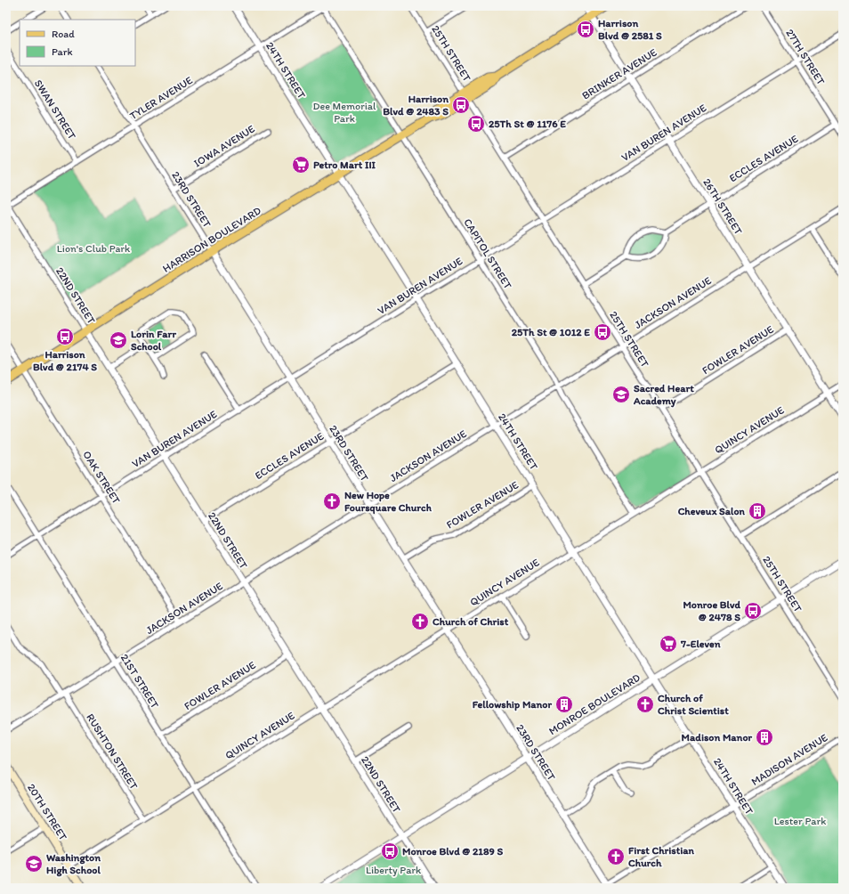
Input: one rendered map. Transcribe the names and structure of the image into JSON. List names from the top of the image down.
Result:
{
  "streets": {
    "main road": ["HARRISON BOULEVARD", "20TH STREET"],
    "street": [
      "25TH STREET",
      "27TH STREET",
      "24TH STREET",
      "BRINKER AVENUE",
      "TYLER AVENUE",
      "SWAN STREET",
      "VAN BUREN AVENUE",
      "IOWA AVENUE",
      "ECCLES AVENUE",
      "23RD STREET",
      "26TH STREET",
      "CAPITOL STREET",
      "22ND STREET",
      "JACKSON AVENUE",
      "FOWLER AVENUE",
      "QUINCY AVENUE",
      "OAK STREET",
      "21ST STREET",
      "MONROE BOULEVARD",
      "RUSHTON STREET",
      "MADISON AVENUE"
    ]
  },
  "crossings": [
    ["25TH STREET", "BRINKER AVENUE"],
    ["25TH STREET", "VAN BUREN AVENUE"],
    ["25TH STREET", "HARRISON BOULEVARD"],
    ["25TH STREET", "JACKSON AVENUE"],
    ["25TH STREET", "FOWLER AVENUE"],
    ["25TH STREET", "QUINCY AVENUE"],
    ["25TH STREET", "MONROE BOULEVARD"],
    ["27TH STREET", "VAN BUREN AVENUE"],
    ["27TH STREET", "ECCLES AVENUE"],
    ["24TH STREET", "TYLER AVENUE"],
    ["24TH STREET", "VAN BUREN AVENUE"],
    ["24TH STREET", "ECCLES AVENUE"],
    ["24TH STREET", "HARRISON BOULEVARD"],
    ["24TH STREET", "JACKSON AVENUE"],
    ["24TH STREET", "FOWLER AVENUE"],
    ["24TH STREET", "QUINCY AVENUE"],
    ["24TH STREET", "MONROE BOULEVARD"],
    ["24TH STREET", "MADISON AVENUE"],
    ["BRINKER AVENUE", "26TH STREET"],
    ["TYLER AVENUE", "SWAN STREET"],
    ["TYLER AVENUE", "23RD STREET"],
    ["TYLER AVENUE", "CAPITOL STREET"],
    ["TYLER AVENUE", "22ND STREET"],
    ["VAN BUREN AVENUE", "23RD STREET"],
    ["VAN BUREN AVENUE", "26TH STREET"],
    ["VAN BUREN AVENUE", "CAPITOL STREET"],
    ["VAN BUREN AVENUE", "22ND STREET"],
    ["VAN BUREN AVENUE", "OAK STREET"],
    ["VAN BUREN AVENUE", "21ST STREET"],
    ["IOWA AVENUE", "23RD STREET"],
    ["ECCLES AVENUE", "23RD STREET"],
    ["ECCLES AVENUE", "26TH STREET"],
    ["ECCLES AVENUE", "22ND STREET"],
    ["23RD STREET", "HARRISON BOULEVARD"],
    ["23RD STREET", "JACKSON AVENUE"],
    ["23RD STREET", "FOWLER AVENUE"],
    ["23RD STREET", "QUINCY AVENUE"],
    ["23RD STREET", "MONROE BOULEVARD"],
    ["23RD STREET", "MADISON AVENUE"],
    ["26TH STREET", "HARRISON BOULEVARD"],
    ["26TH STREET", "JACKSON AVENUE"],
    ["26TH STREET", "FOWLER AVENUE"],
    ["26TH STREET", "QUINCY AVENUE"],
    ["HARRISON BOULEVARD", "CAPITOL STREET"],
    ["HARRISON BOULEVARD", "22ND STREET"],
    ["HARRISON BOULEVARD", "OAK STREET"],
    ["CAPITOL STREET", "JACKSON AVENUE"],
    ["CAPITOL STREET", "QUINCY AVENUE"],
    ["22ND STREET", "JACKSON AVENUE"],
    ["22ND STREET", "FOWLER AVENUE"],
    ["22ND STREET", "QUINCY AVENUE"],
    ["22ND STREET", "MONROE BOULEVARD"],
    ["JACKSON AVENUE", "OAK STREET"],
    ["JACKSON AVENUE", "21ST STREET"],
    ["JACKSON AVENUE", "RUSHTON STREET"],
    ["FOWLER AVENUE", "21ST STREET"],
    ["QUINCY AVENUE", "21ST STREET"],
    ["QUINCY AVENUE", "RUSHTON STREET"],
    ["QUINCY AVENUE", "20TH STREET"]
  ],
  "parks": [
    "Dee Memorial Park",
    "Lion's Club Park",
    "Lester Park",
    "Liberty Park"
  ],
  "places": {
    "bus stop": [
      "Harrison Blvd @ 2581 S",
      "Harrison Blvd @ 2483 S",
      "25Th St @ 1176 E",
      "25Th St @ 1012 E",
      "Harrison Blvd @ 2174 S",
      "Monroe Blvd @ 2478 S",
      "Monroe Blvd @ 2189 S"
    ],
    "supermarket": ["Petro Mart III", "7-Eleven"],
    "school or university": ["Lorin Farr School", "Sacred Heart Academy", "Washington High School"],
    "church": [
      "New Hope Foursquare Church",
      "Church of Christ",
      "Church of Christ Scientist",
      "First Christian Church"
    ],
    "building": ["Cheveux Salon", "Fellowship Manor", "Madison Manor"]
  },
  "legend": ["Road", "Park"]
}
